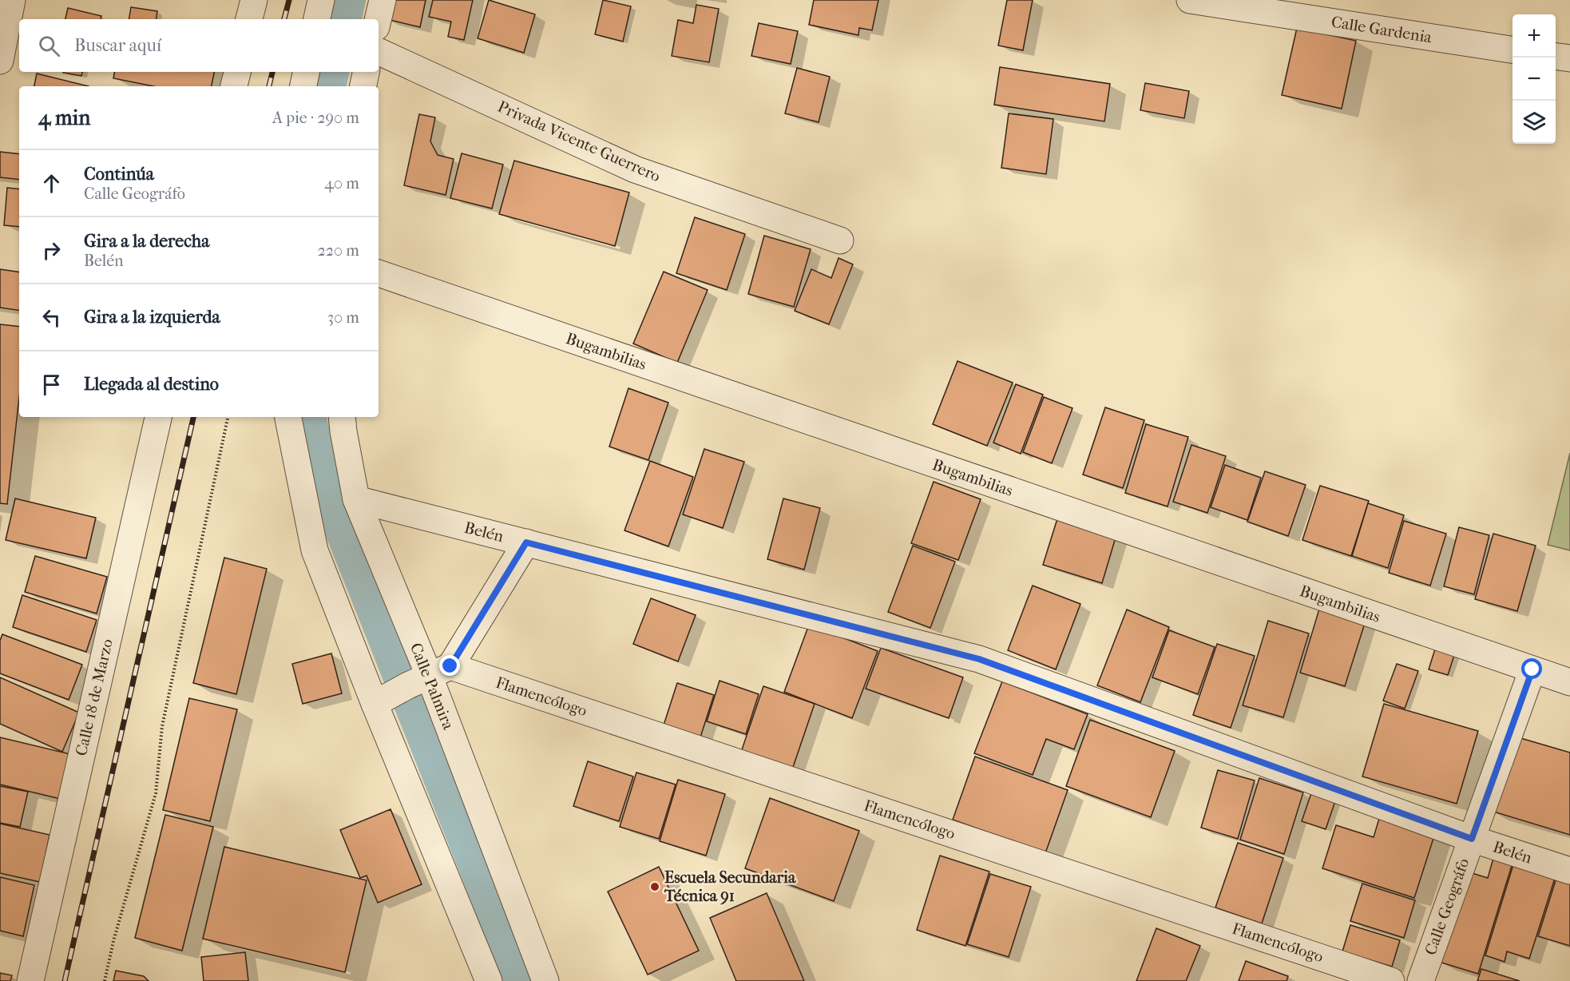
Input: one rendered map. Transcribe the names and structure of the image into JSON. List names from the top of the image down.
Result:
{
  "streets": {
    "street": [
      "Calle Gardenia",
      "Privada Vicente Guerrero",
      "Bugambilias",
      "Belén",
      "Calle Palmira",
      "Flamencólogo",
      "Calle 18 de Marzo",
      "Calle Geográfo"
    ]
  },
  "crossings": [
    ["Bugambilias", "Calle Geográfo"],
    ["Belén", "Calle Palmira"],
    ["Belén", "Calle Geográfo"],
    ["Calle Palmira", "Flamencólogo"]
  ],
  "places": ["Escuela Secundaria Técnica 91"],
  "page": {
    "map_buttons": ["+", "−"],
    "search": "Buscar aquí",
    "heading": ["4 min", "A pie · 290 m"],
    "list": [
      ["Continúa", "Calle Geográfo", "40 m"],
      ["Gira a la derecha", "Belén", "220 m"],
      ["Gira a la izquierda", "30 m"],
      "Llegada al destino"
    ]
  }
}
